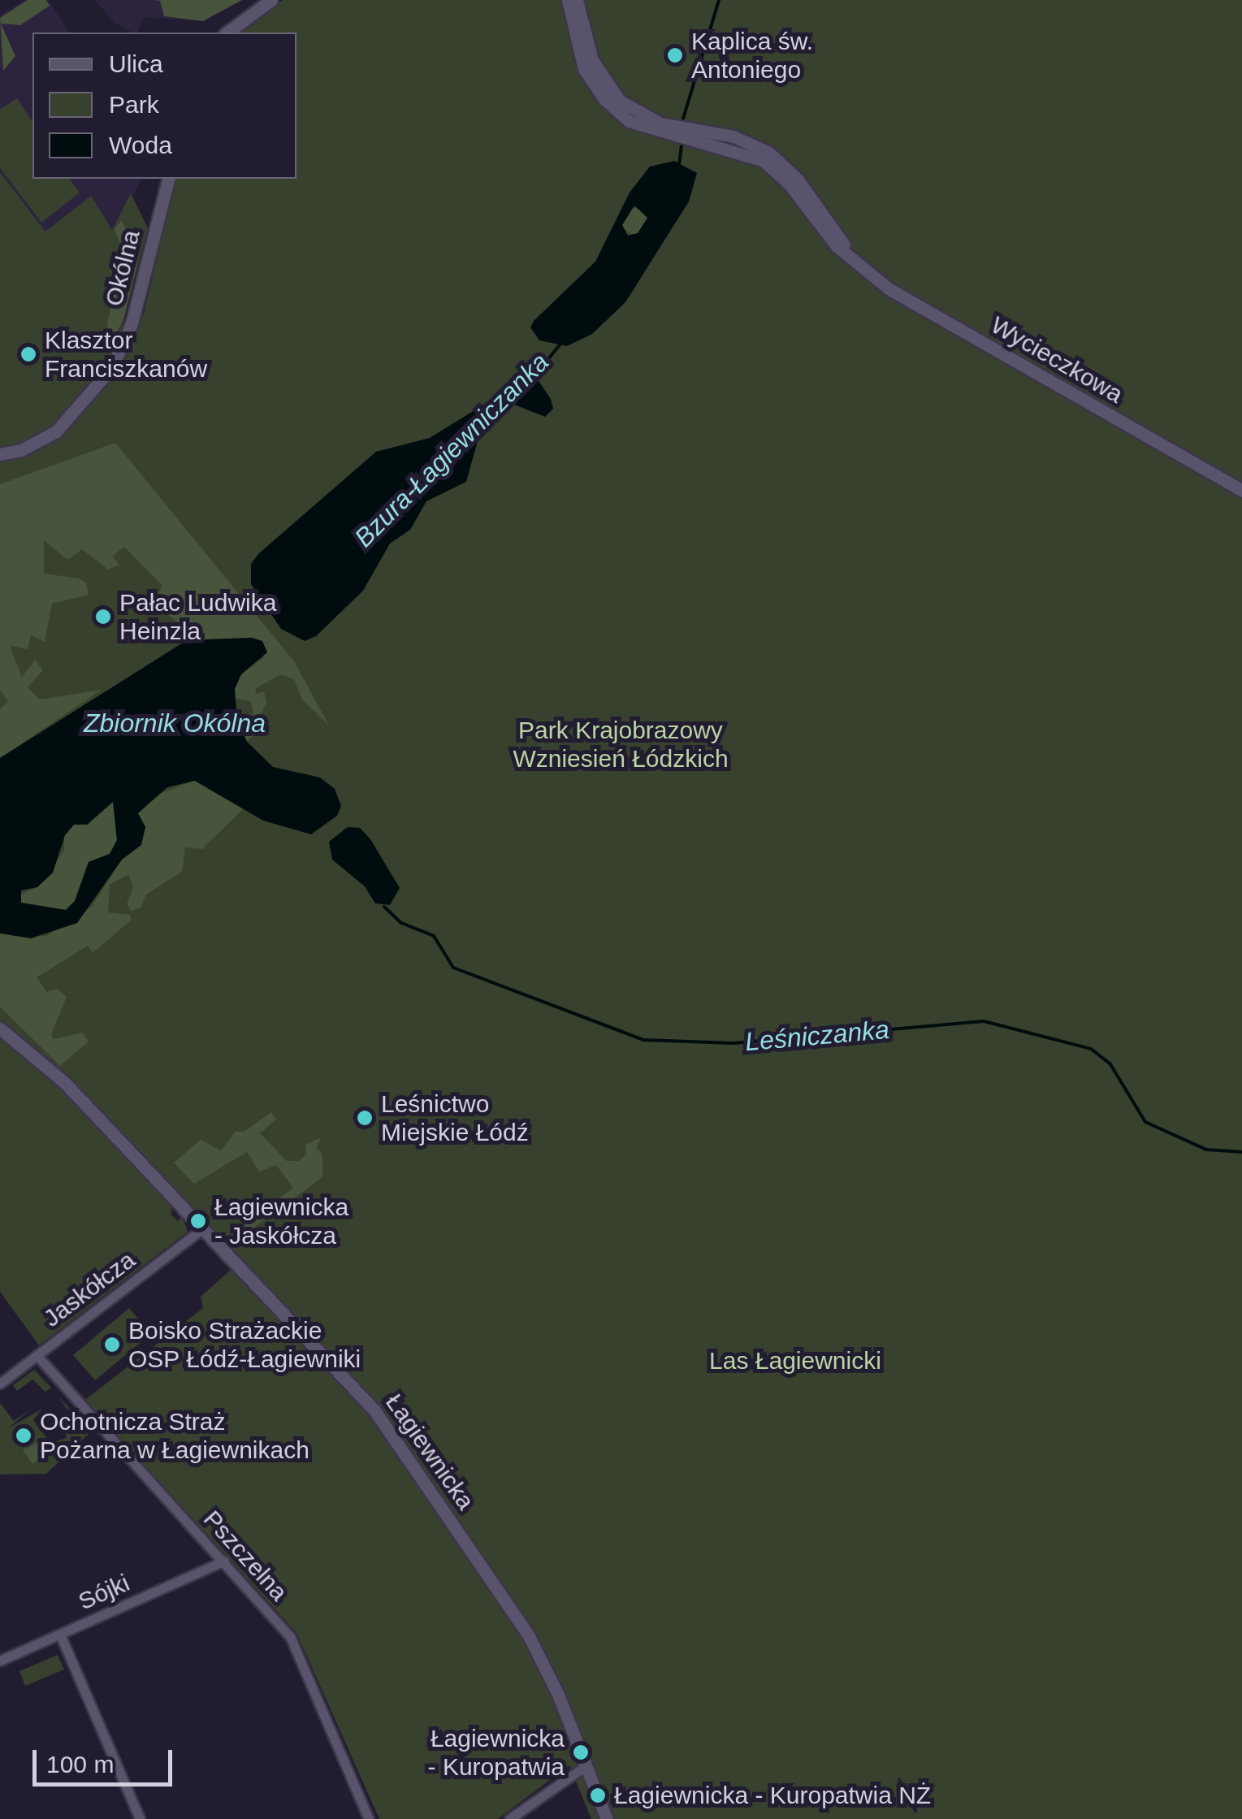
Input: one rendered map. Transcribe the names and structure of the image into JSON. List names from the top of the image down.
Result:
{
  "streets": {
    "street": [
      "Okólna",
      "Wycieczkowa",
      "Jaskółcza",
      "Łagiewnicka",
      "Pszczelna",
      "Sójki"
    ]
  },
  "crossings": [
    ["Jaskółcza", "Łagiewnicka"],
    ["Jaskółcza", "Pszczelna"],
    ["Pszczelna", "Sójki"]
  ],
  "water": ["Bzura-Łagiewniczanka", "Zbiornik Okólna", "Leśniczanka"],
  "parks": ["Park Krajobrazowy Wzniesień Łódzkich", "Las Łagiewnicki"],
  "places": [
    "Kaplica św. Antoniego",
    "Klasztor Franciszkanów",
    "Pałac Ludwika Heinzla",
    "Leśnictwo Miejskie Łódź",
    "Łagiewnicka - Jaskółcza",
    "Boisko Strażackie OSP Łódź-Łagiewniki",
    "Ochotnicza Straż Pożarna w Łagiewnikach",
    "Łagiewnicka - Kuropatwia",
    "Łagiewnicka - Kuropatwia NŻ"
  ],
  "legend": ["Ulica", "Park", "Woda"],
  "scale_bar": "100 m"
}
